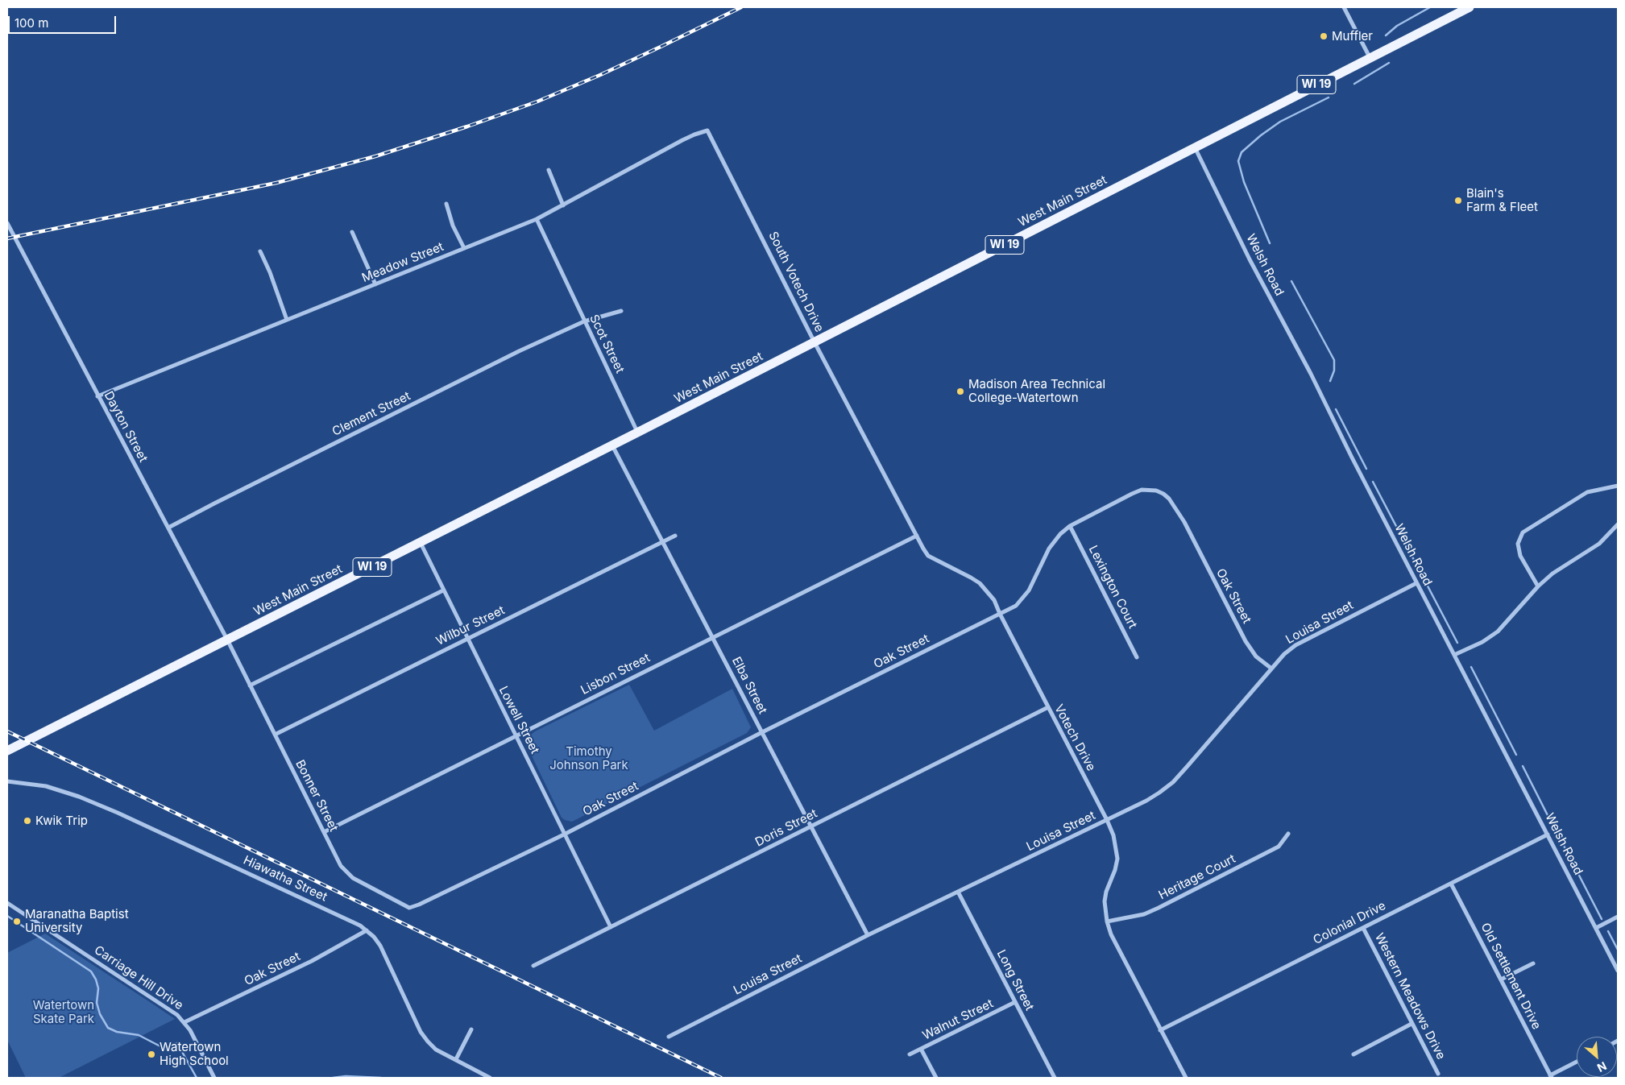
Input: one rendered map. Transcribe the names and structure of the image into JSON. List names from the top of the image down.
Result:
{
  "streets": {
    "main road": ["WI 19", "West Main Street"],
    "street": [
      "Meadow Street",
      "Welsh Road",
      "South Votech Drive",
      "Scot Street",
      "Clement Street",
      "Dayton Street",
      "Lexington Court",
      "Oak Street",
      "Louisa Street",
      "Wilbur Street",
      "Lisbon Street",
      "Elba Street",
      "Lowell Street",
      "Votech Drive",
      "Bonner Street",
      "Doris Street",
      "Heritage Court",
      "Hiawatha Street",
      "Colonial Drive",
      "Old Settlement Drive",
      "Carriage Hill Drive",
      "Long Street",
      "Western Meadows Drive",
      "Walnut Street"
    ]
  },
  "crossings": [
    ["West Main Street", "Welsh Road"],
    ["West Main Street", "South Votech Drive"],
    ["West Main Street", "Scot Street"],
    ["West Main Street", "Dayton Street"],
    ["West Main Street", "Elba Street"],
    ["West Main Street", "Lowell Street"],
    ["West Main Street", "Bonner Street"],
    ["Meadow Street", "South Votech Drive"],
    ["Meadow Street", "Scot Street"],
    ["Meadow Street", "Dayton Street"],
    ["Welsh Road", "Louisa Street"],
    ["Welsh Road", "Colonial Drive"],
    ["South Votech Drive", "Votech Drive"],
    ["Scot Street", "Clement Street"],
    ["Clement Street", "Dayton Street"],
    ["Dayton Street", "Bonner Street"],
    ["Lexington Court", "Oak Street"],
    ["Oak Street", "Louisa Street"],
    ["Oak Street", "Elba Street"],
    ["Oak Street", "Lowell Street"],
    ["Oak Street", "Votech Drive"],
    ["Oak Street", "Bonner Street"],
    ["Oak Street", "Hiawatha Street"],
    ["Oak Street", "Carriage Hill Drive"],
    ["Louisa Street", "Elba Street"],
    ["Louisa Street", "Votech Drive"],
    ["Louisa Street", "Long Street"],
    ["Wilbur Street", "Elba Street"],
    ["Wilbur Street", "Lowell Street"],
    ["Wilbur Street", "Bonner Street"],
    ["Lisbon Street", "Elba Street"],
    ["Lisbon Street", "Lowell Street"],
    ["Lisbon Street", "Votech Drive"],
    ["Lisbon Street", "Bonner Street"],
    ["Elba Street", "Doris Street"],
    ["Lowell Street", "Doris Street"],
    ["Votech Drive", "Doris Street"],
    ["Votech Drive", "Heritage Court"],
    ["Votech Drive", "Colonial Drive"],
    ["Colonial Drive", "Old Settlement Drive"],
    ["Colonial Drive", "Western Meadows Drive"],
    ["Long Street", "Walnut Street"]
  ],
  "parks": ["Timothy Johnson Park", "Watertown Skate Park"],
  "places": [
    "Muffler",
    "Blain's Farm & Fleet",
    "Madison Area Technical College-Watertown",
    "Kwik Trip",
    "Maranatha Baptist University",
    "Watertown High School"
  ],
  "scale_bar": "100 m",
  "north": "bottom right"
}
